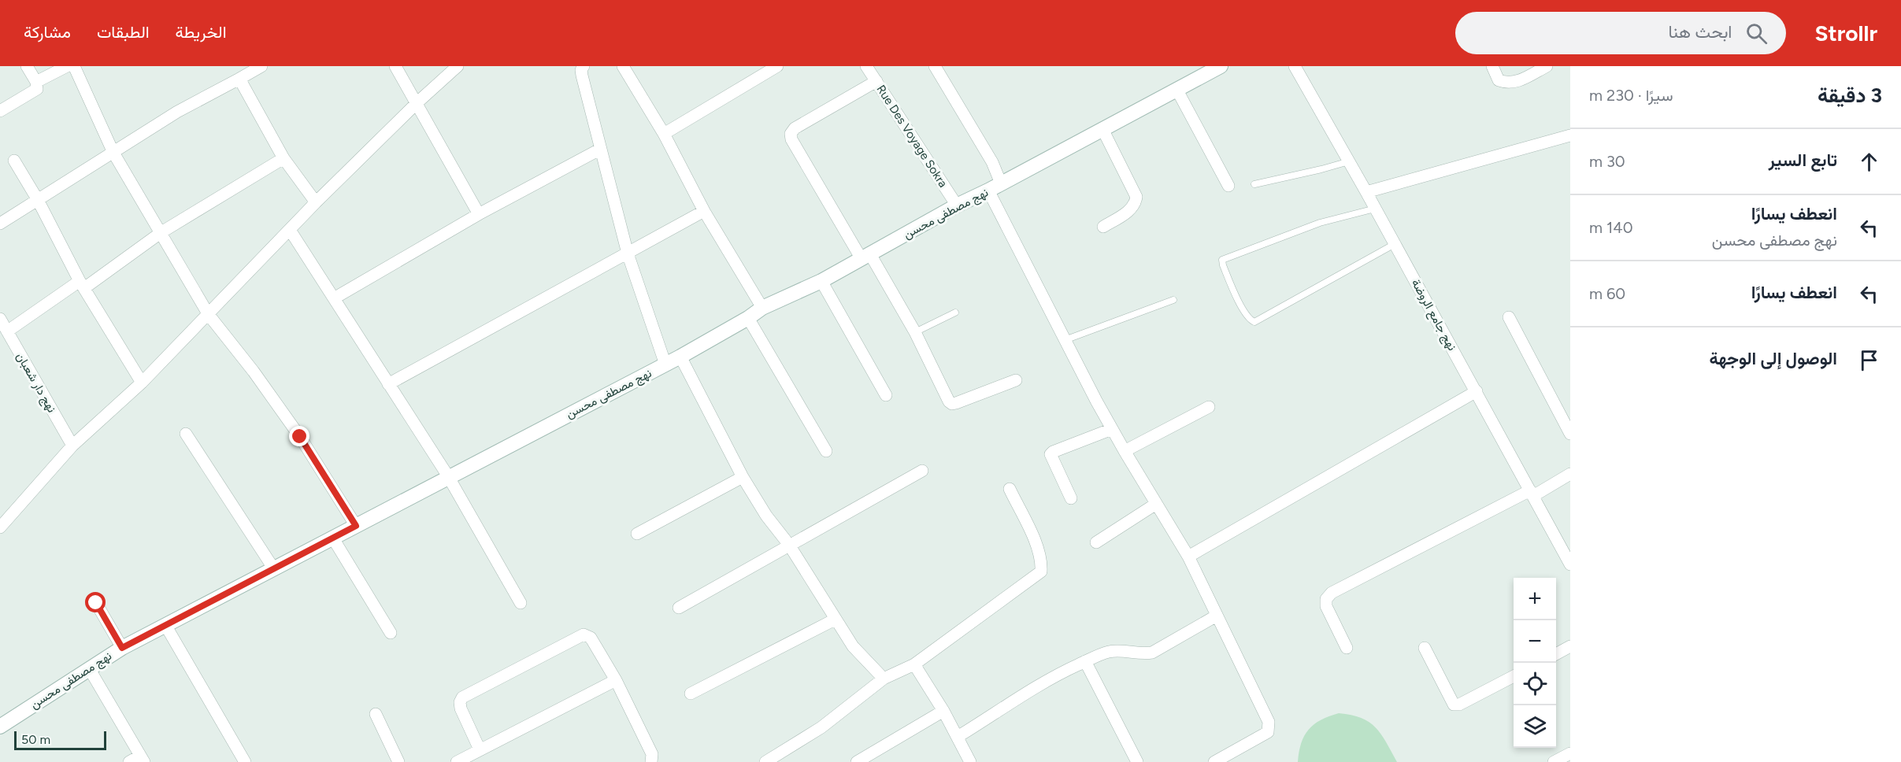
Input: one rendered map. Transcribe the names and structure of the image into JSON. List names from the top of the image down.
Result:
{
  "streets": {
    "main road": ["نهج مصطفى محسن"],
    "street": ["Rue Des Voyage Sokra", "نهج جامع الروضة", "نهج دار شعبان"]
  },
  "crossings": [
    ["Rue Des Voyage Sokra", "نهج مصطفى محسن"]
  ],
  "scale_bar": "50 m",
  "page": {
    "header": "Strollr",
    "search": "ابحث هنا",
    "nav": ["الخريطة", "الطبقات", "مشاركة"],
    "heading": ["3 دقيقة", "سيرًا · 230 m"],
    "list": [
      ["تابع السير", "30 m"],
      ["انعطف يسارًا", "نهج مصطفى محسن", "140 m"],
      ["انعطف يسارًا", "60 m"],
      "الوصول إلى الوجهة"
    ],
    "map_buttons": ["+", "−"],
    "scale": "50 m"
  }
}
